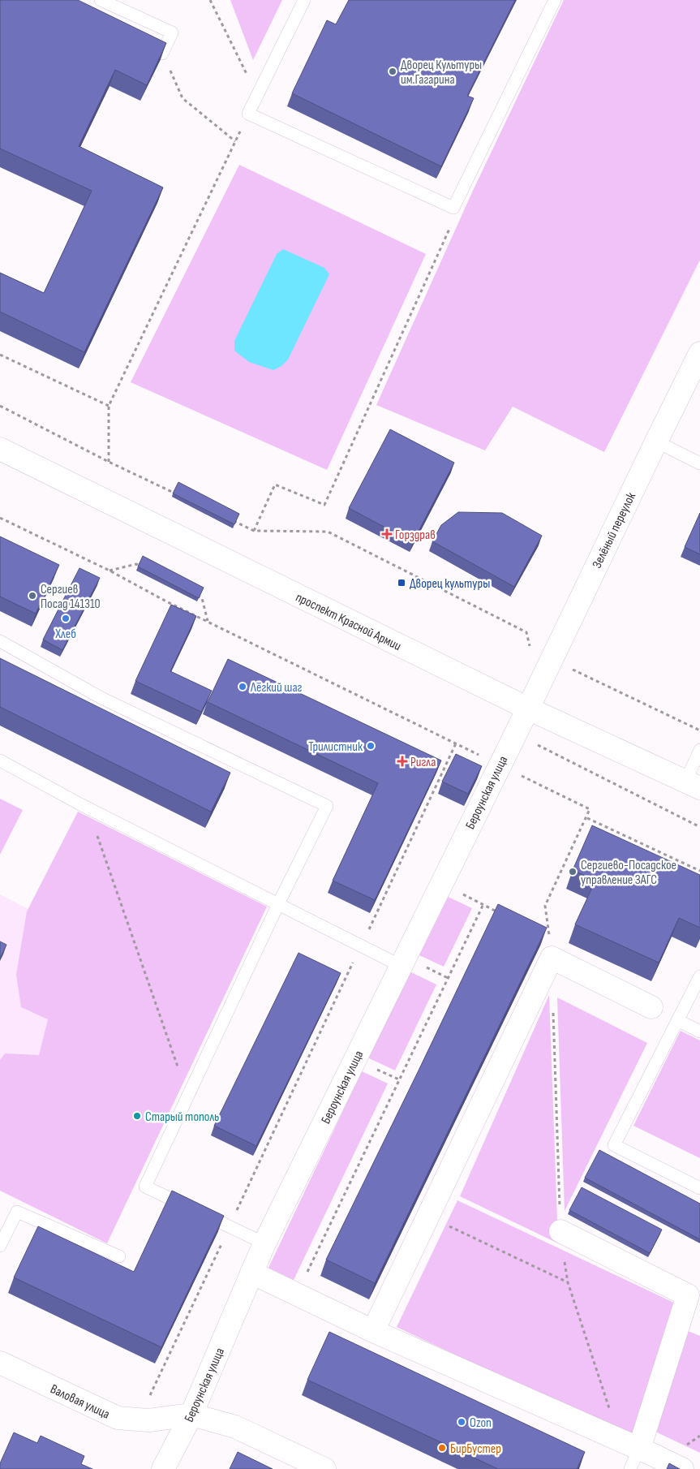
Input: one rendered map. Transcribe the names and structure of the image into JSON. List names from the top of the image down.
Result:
{
  "streets": {
    "street": [
      "Зелёный переулок",
      "проспект Красной Армии",
      "Бероунская улица",
      "Валовая улица"
    ]
  },
  "crossings": [
    ["Зелёный переулок", "проспект Красной Армии"],
    ["Зелёный переулок", "Бероунская улица"],
    ["проспект Красной Армии", "Бероунская улица"],
    ["Бероунская улица", "Валовая улица"]
  ],
  "places": {
    "other": [
      "Дворец Культуры им.Гагарина",
      "Сергиев Посад 141310",
      "Хлеб",
      "Лёгкий шаг",
      "Трилистник",
      "Сергиево-Посадское управление ЗАГС",
      "Старый тополь",
      "Ozon",
      "БирБустер"
    ],
    "health": ["Горздрав", "Ригла"],
    "transit": ["Дворец культуры"]
  }
}
